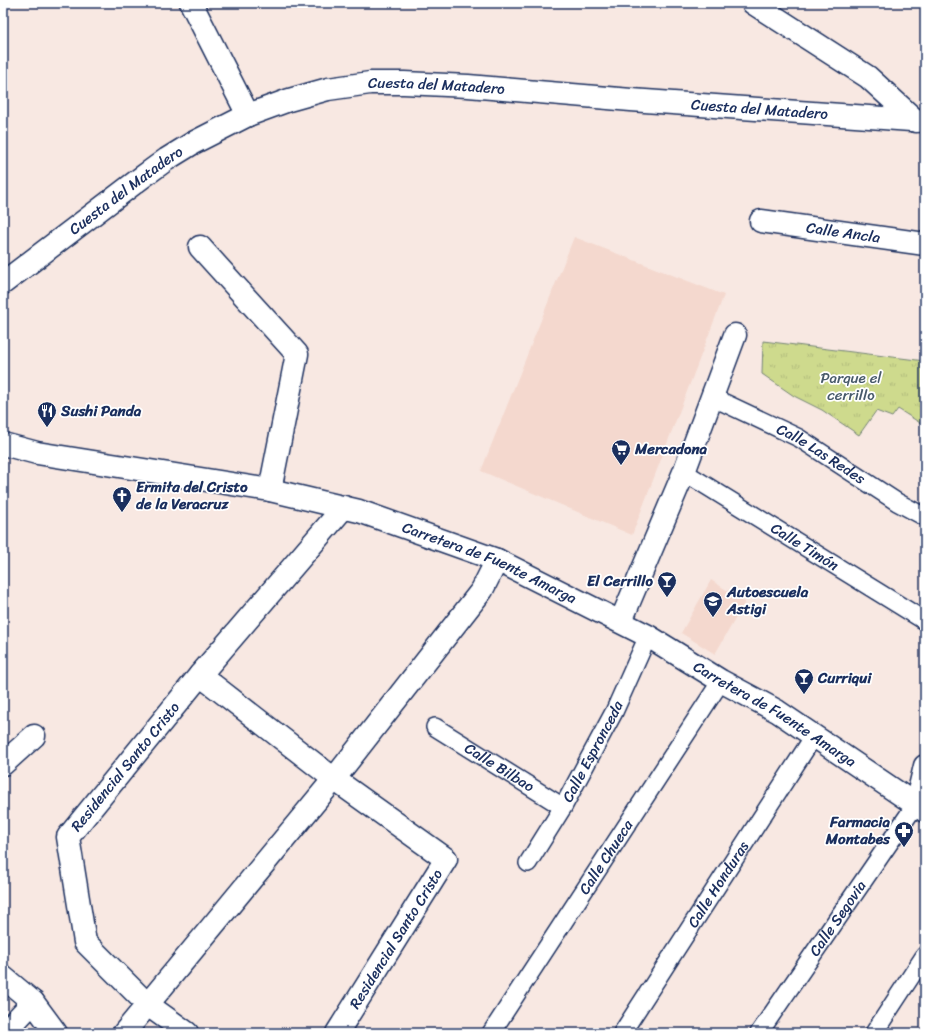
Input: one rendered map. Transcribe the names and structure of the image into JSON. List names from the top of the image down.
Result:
{
  "streets": {
    "street": [
      "Cuesta del Matadero",
      "Calle Ancla",
      "Carretera de Fuente Amarga",
      "Residencial Santo Cristo"
    ],
    "lane": [
      "Calle Las Redes",
      "Calle Timón",
      "Calle Espronceda",
      "Calle Bilbao",
      "Calle Chueca",
      "Calle Honduras",
      "Calle Segovia"
    ]
  },
  "crossings": [
    ["Carretera de Fuente Amarga", "Calle Espronceda"],
    ["Carretera de Fuente Amarga", "Residencial Santo Cristo"],
    ["Carretera de Fuente Amarga", "Calle Chueca"],
    ["Carretera de Fuente Amarga", "Calle Honduras"],
    ["Carretera de Fuente Amarga", "Calle Segovia"],
    ["Calle Espronceda", "Calle Bilbao"]
  ],
  "parks": ["Parque el cerrillo"],
  "places": {
    "restaurant": ["Sushi Panda"],
    "supermarket": ["Mercadona"],
    "church": ["Ermita del Cristo de la Veracruz"],
    "bar": ["El Cerrillo", "Curriqui"],
    "school or university": ["Autoescuela Astigi"],
    "pharmacy": ["Farmacia Montabes"]
  }
}
